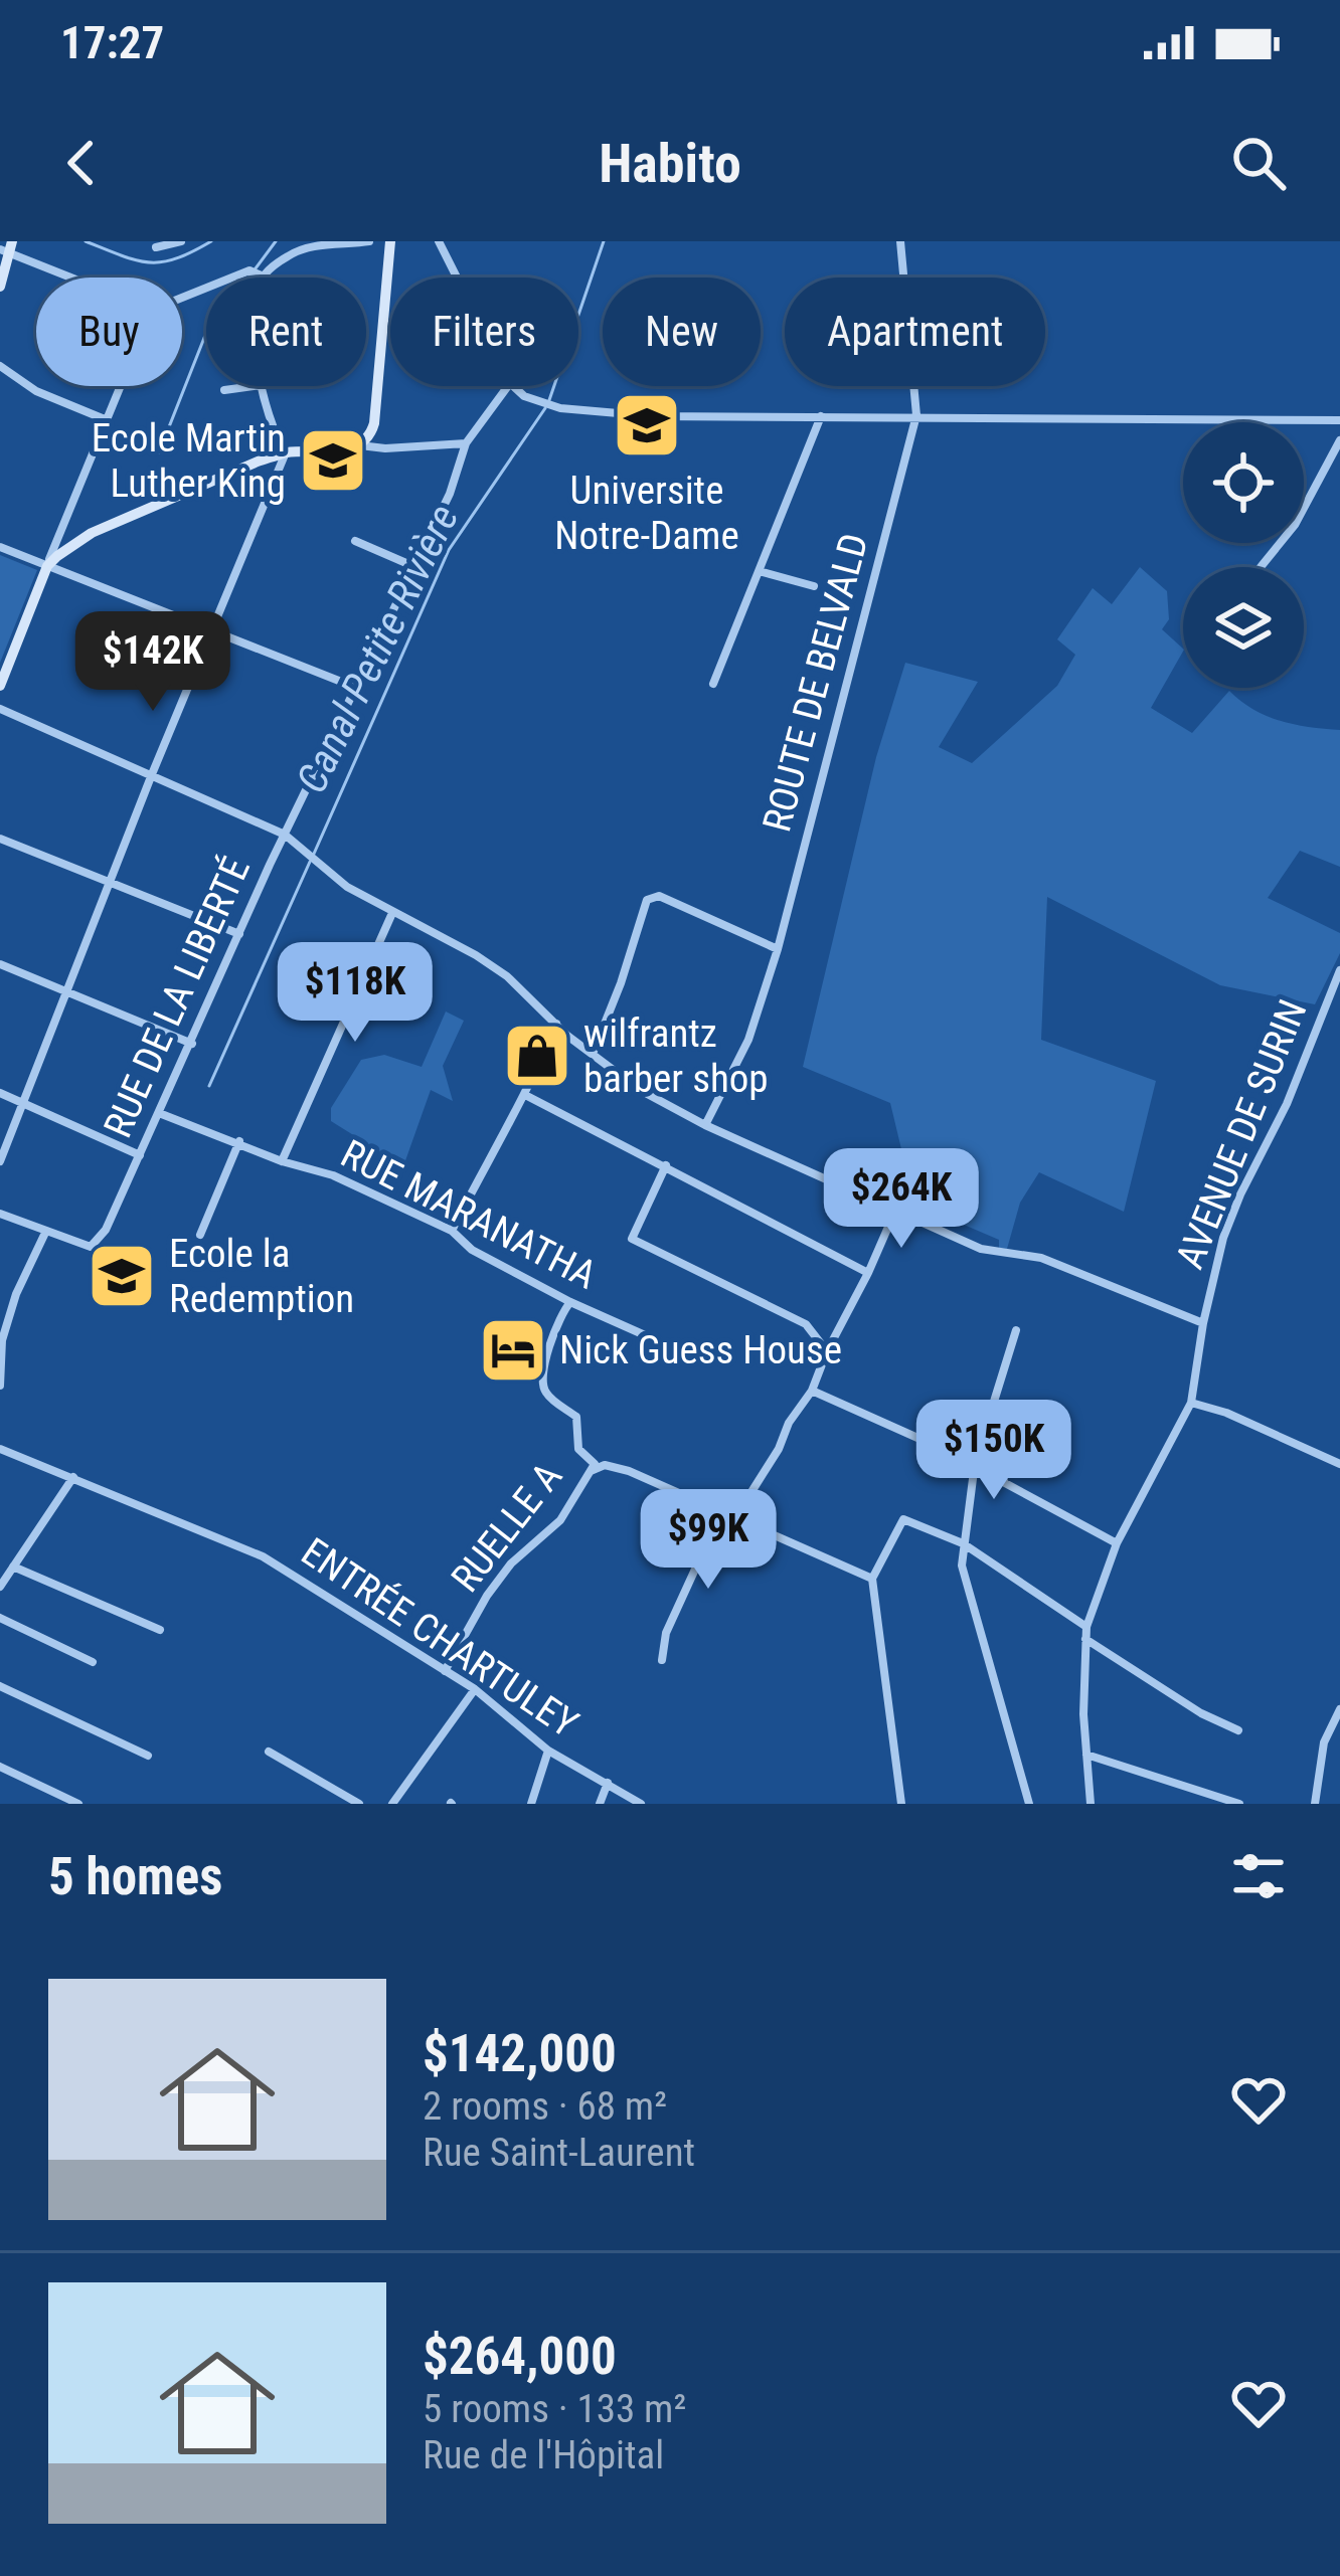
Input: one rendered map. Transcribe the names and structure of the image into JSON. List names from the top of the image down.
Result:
{
  "streets": {
    "street": [
      "ROUTE DE BELVALD",
      "RUE DE LA LIBERTÉ",
      "AVENUE DE SURIN",
      "RUE MARANATHA",
      "RUELLE A",
      "ENTRÉE CHARTULEY"
    ]
  },
  "crossings": [
    ["RUE DE LA LIBERTÉ", "RUE MARANATHA"],
    ["RUE MARANATHA", "RUELLE A"],
    ["RUELLE A", "ENTRÉE CHARTULEY"]
  ],
  "water": ["Canal Petite Rivière"],
  "places": {
    "school or university": ["Universite Notre-Dame", "Ecole Martin Luther King", "Ecole la Redemption"],
    "shop": ["wilfrantz barber shop"],
    "hotel": ["Nick Guess House"]
  },
  "page": {
    "status": "17:27",
    "header": "Habito",
    "chip": [
      "Buy",
      "Rent",
      "Filters",
      "New",
      "Apartment"
    ],
    "price": [
      "$142K",
      "$118K",
      "$264K",
      "$150K",
      "$99K"
    ],
    "heading": "5 homes",
    "list": [
      {
        "name": "$142,000",
        "note": "2 rooms · 68 m² · Rue Saint-Laurent"
      },
      {
        "name": "$264,000",
        "note": "5 rooms · 133 m² · Rue de l'Hôpital"
      }
    ]
  }
}
